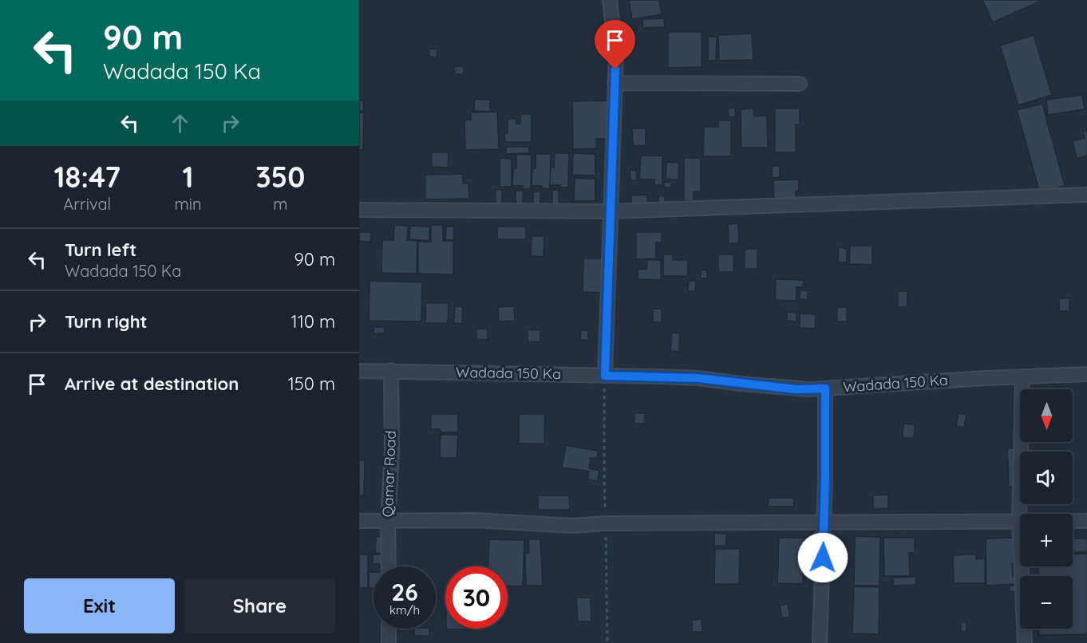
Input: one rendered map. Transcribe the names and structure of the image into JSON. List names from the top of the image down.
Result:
{
  "streets": {
    "street": ["Wadada 150 Ka", "Qamar Road"]
  },
  "crossings": [
    ["Wadada 150 Ka", "Qamar Road"]
  ],
  "north": "bottom",
  "page": {
    "turn": ["90 m", "Wadada 150 Ka"],
    "eta": [
      "18:47",
      "Arrival",
      "1",
      "min",
      "350",
      "m"
    ],
    "list": [
      {
        "name": "Turn left",
        "note": "Wadada 150 Ka",
        "value": "90 m"
      },
      {
        "name": "Turn right",
        "value": "110 m"
      },
      {
        "name": "Arrive at destination",
        "value": "150 m"
      }
    ],
    "map_buttons": ["+", "−"],
    "speed": "26 km/h",
    "limit": "30",
    "buttons": ["Exit", "Share"]
  }
}
